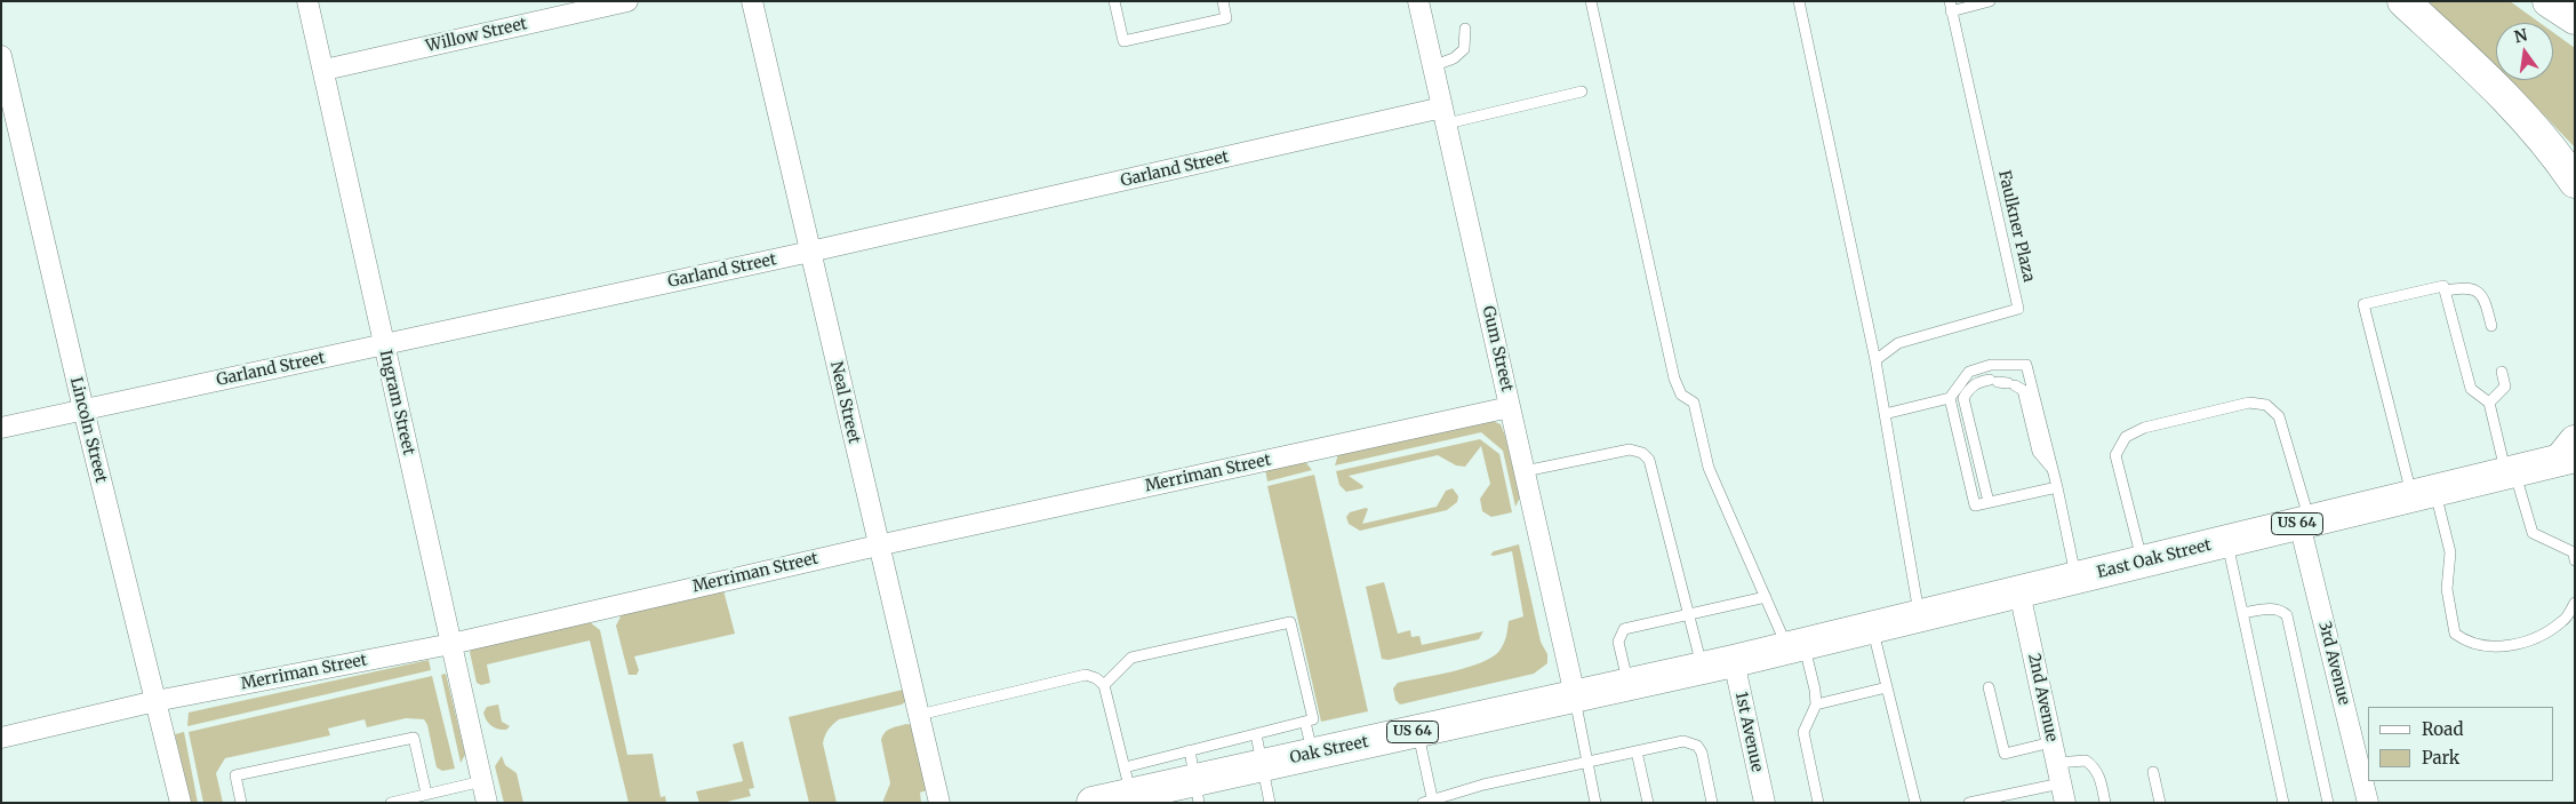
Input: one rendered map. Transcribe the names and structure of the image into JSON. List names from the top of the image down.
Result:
{
  "streets": {
    "highway": ["US 64", "East Oak Street", "Oak Street"],
    "street": [
      "Willow Street",
      "Garland Street",
      "Gum Street",
      "Ingram Street",
      "Neal Street",
      "Lincoln Street",
      "Merriman Street",
      "3rd Avenue",
      "2nd Avenue",
      "1st Avenue"
    ],
    "lane": ["Faulkner Plaza"]
  },
  "crossings": [
    ["Willow Street", "Ingram Street"],
    ["Garland Street", "Gum Street"],
    ["Garland Street", "Ingram Street"],
    ["Garland Street", "Neal Street"],
    ["Garland Street", "Lincoln Street"],
    ["Gum Street", "Merriman Street"],
    ["Gum Street", "Oak Street"],
    ["Ingram Street", "Merriman Street"],
    ["Neal Street", "Merriman Street"],
    ["Lincoln Street", "Merriman Street"],
    ["East Oak Street", "3rd Avenue"],
    ["East Oak Street", "2nd Avenue"],
    ["East Oak Street", "1st Avenue"],
    ["East Oak Street", "Oak Street"],
    ["1st Avenue", "Oak Street"]
  ],
  "legend": ["Road", "Park"],
  "north": "top"
}
